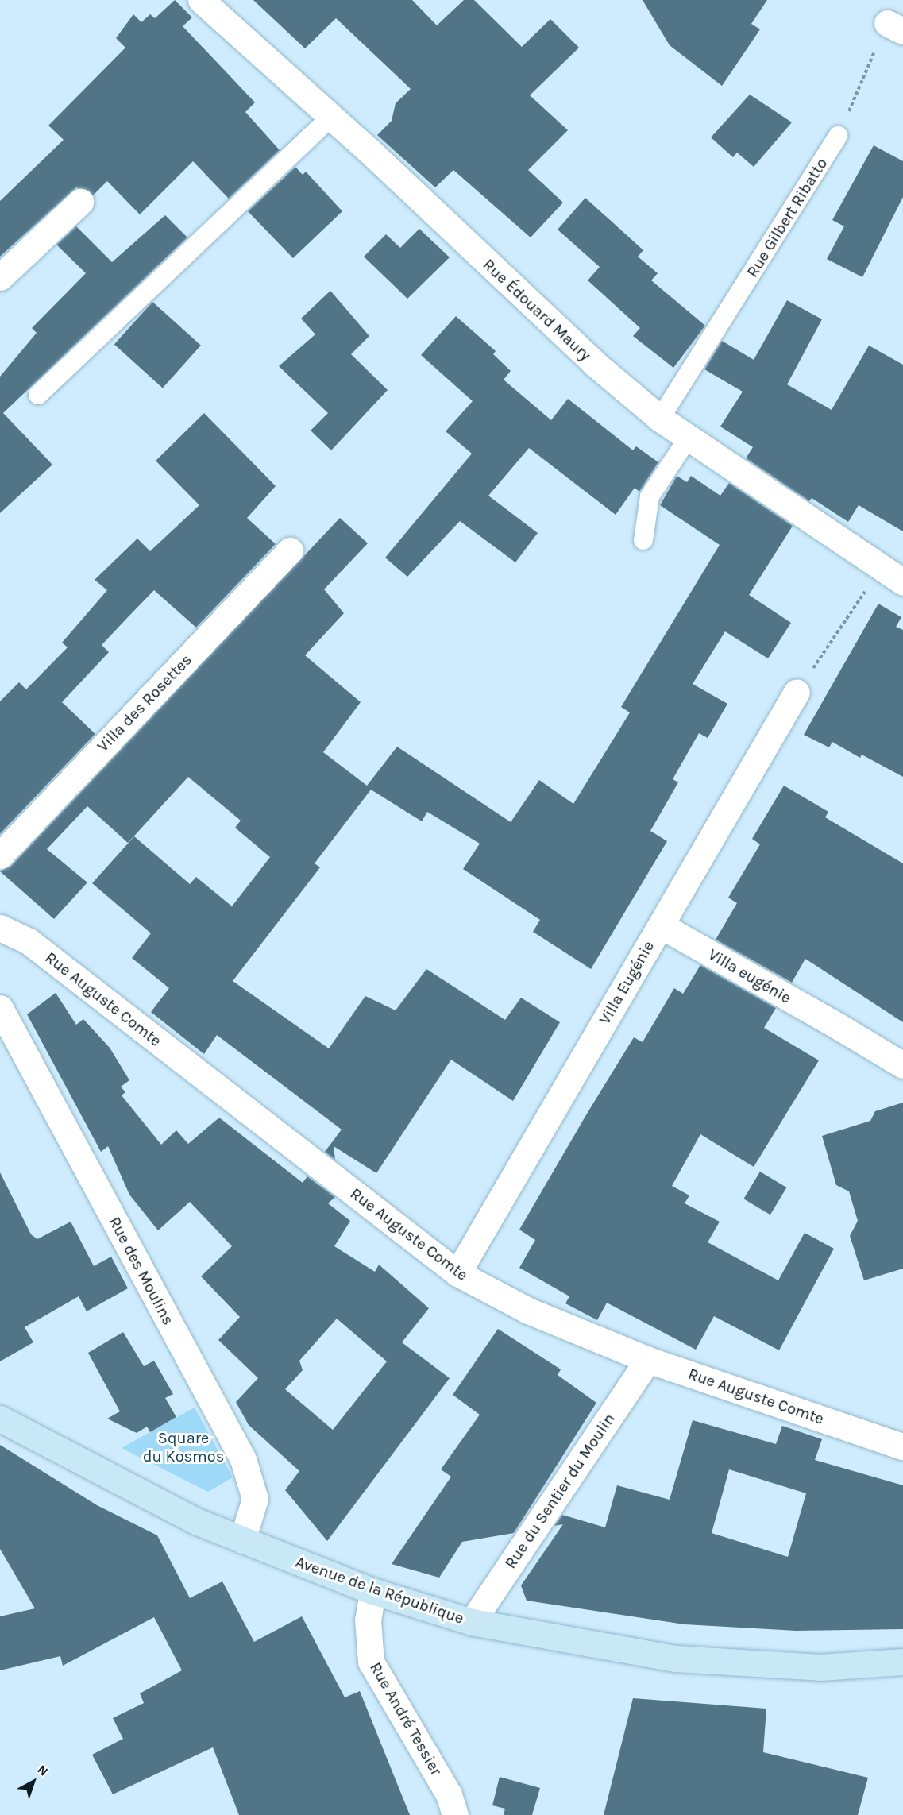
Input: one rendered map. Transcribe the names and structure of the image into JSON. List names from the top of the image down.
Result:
{
  "streets": {
    "main road": ["Avenue de la République"],
    "street": [
      "Rue Édouard Maury",
      "Villa des Rosettes",
      "Villa eugénie",
      "Villa Eugénie",
      "Rue Auguste Comte",
      "Rue des Moulins",
      "Rue du Sentier du Moulin",
      "Rue André Tessier"
    ],
    "lane": ["Rue Gilbert Ribatto"]
  },
  "crossings": [
    ["Rue Gilbert Ribatto", "Rue Édouard Maury"],
    ["Villa eugénie", "Villa Eugénie"],
    ["Villa Eugénie", "Rue Auguste Comte"],
    ["Rue Auguste Comte", "Rue du Sentier du Moulin"],
    ["Rue des Moulins", "Avenue de la République"],
    ["Rue du Sentier du Moulin", "Avenue de la République"],
    ["Avenue de la République", "Rue André Tessier"]
  ],
  "parks": ["Square du Kosmos"],
  "north": "top right"
}
